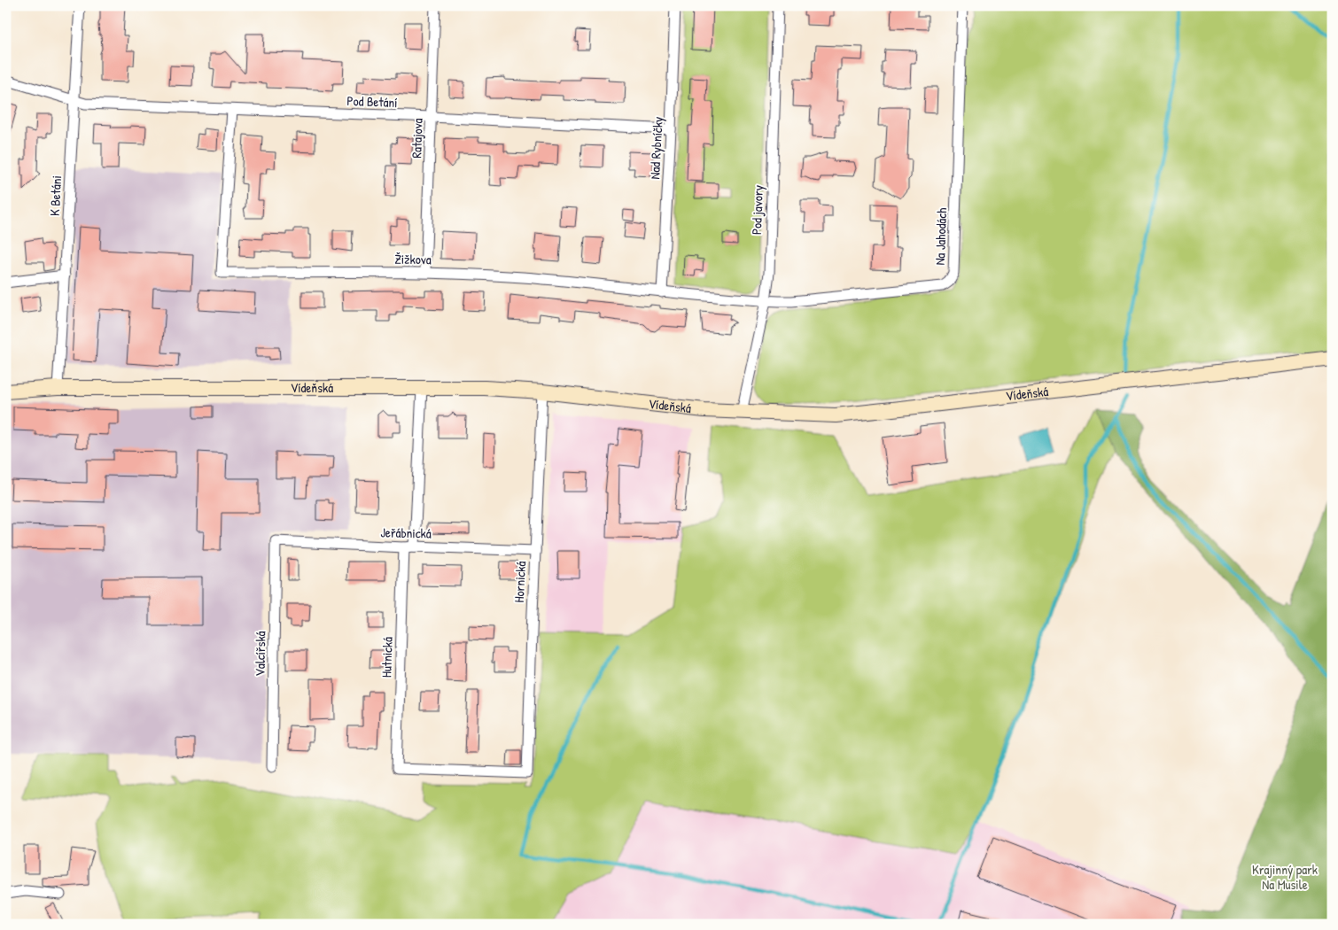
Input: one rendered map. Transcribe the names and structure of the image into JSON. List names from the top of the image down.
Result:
{
  "streets": {
    "main road": ["Vídeňská"],
    "street": [
      "Pod Betání",
      "Ratajova",
      "Nad Rybníčky",
      "K Betáni",
      "Pod javory",
      "Na Jahodách",
      "Žižkova",
      "Jeřábnická",
      "Hornická",
      "Valcířská",
      "Hutnická"
    ]
  },
  "crossings": [
    ["Pod Betání", "Ratajova"],
    ["Pod Betání", "Nad Rybníčky"],
    ["Pod Betání", "K Betáni"],
    ["Pod Betání", "Žižkova"],
    ["Ratajova", "Žižkova"],
    ["Nad Rybníčky", "Žižkova"],
    ["K Betáni", "Vídeňská"],
    ["Pod javory", "Na Jahodách"],
    ["Pod javory", "Žižkova"],
    ["Pod javory", "Vídeňská"],
    ["Na Jahodách", "Žižkova"],
    ["Vídeňská", "Hornická"],
    ["Jeřábnická", "Hornická"],
    ["Jeřábnická", "Valcířská"],
    ["Jeřábnická", "Hutnická"],
    ["Hornická", "Hutnická"]
  ],
  "parks": ["Krajinný park Na Musile"]
}
